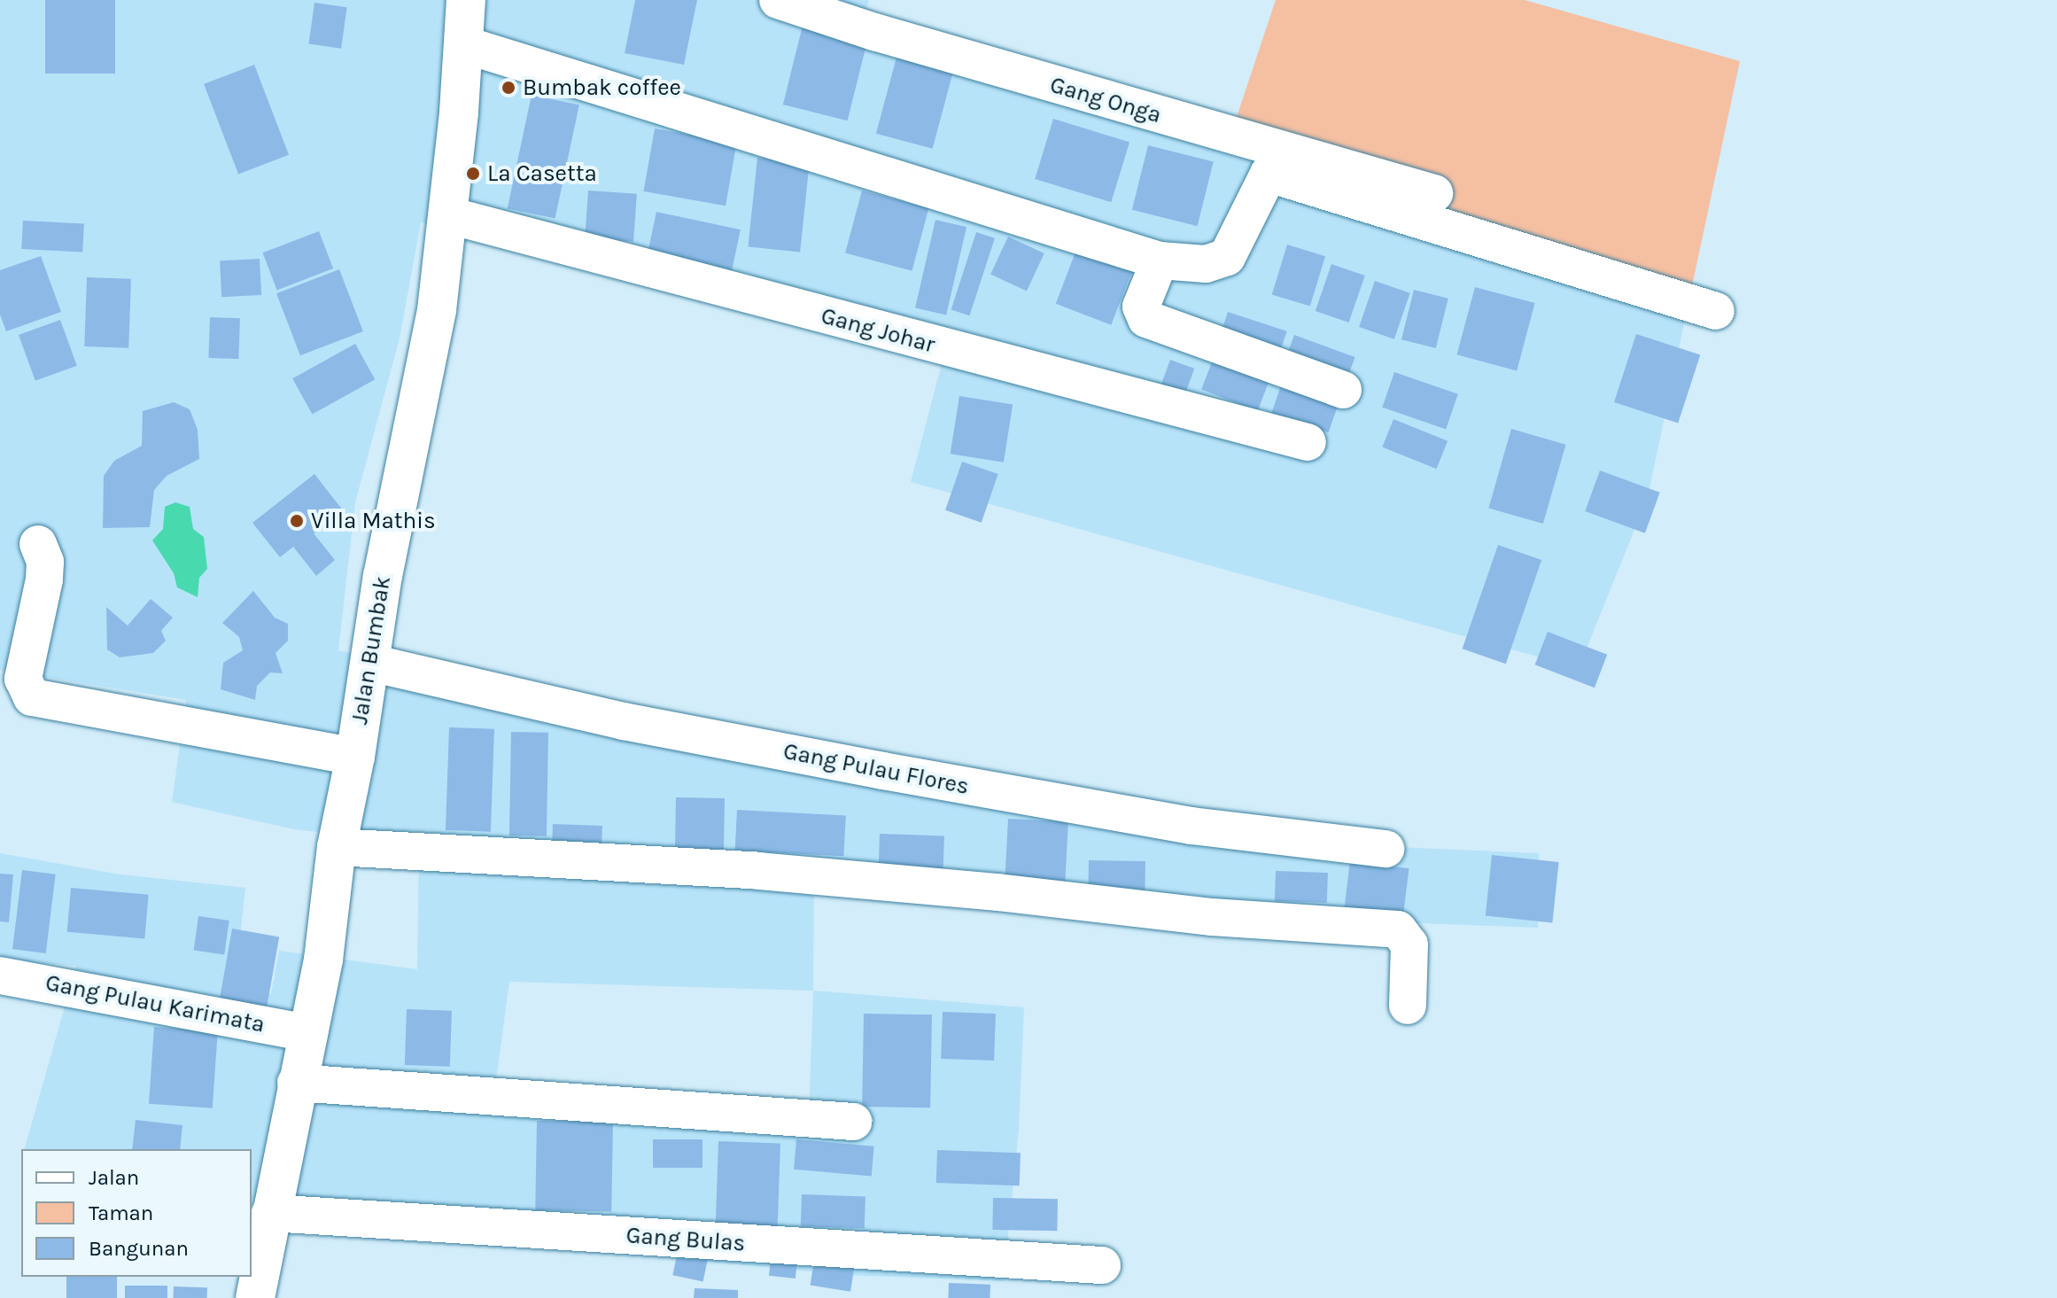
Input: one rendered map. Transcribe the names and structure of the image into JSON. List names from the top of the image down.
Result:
{
  "streets": {
    "street": [
      "Gang Onga",
      "Gang Johar",
      "Jalan Bumbak",
      "Gang Pulau Flores",
      "Gang Pulau Karimata",
      "Gang Bulas"
    ]
  },
  "crossings": [
    ["Gang Johar", "Jalan Bumbak"],
    ["Jalan Bumbak", "Gang Pulau Flores"],
    ["Jalan Bumbak", "Gang Pulau Karimata"],
    ["Jalan Bumbak", "Gang Bulas"]
  ],
  "places": ["Bumbak coffee", "La Casetta", "Villa Mathis"],
  "legend": ["Jalan", "Taman", "Bangunan"]
}
